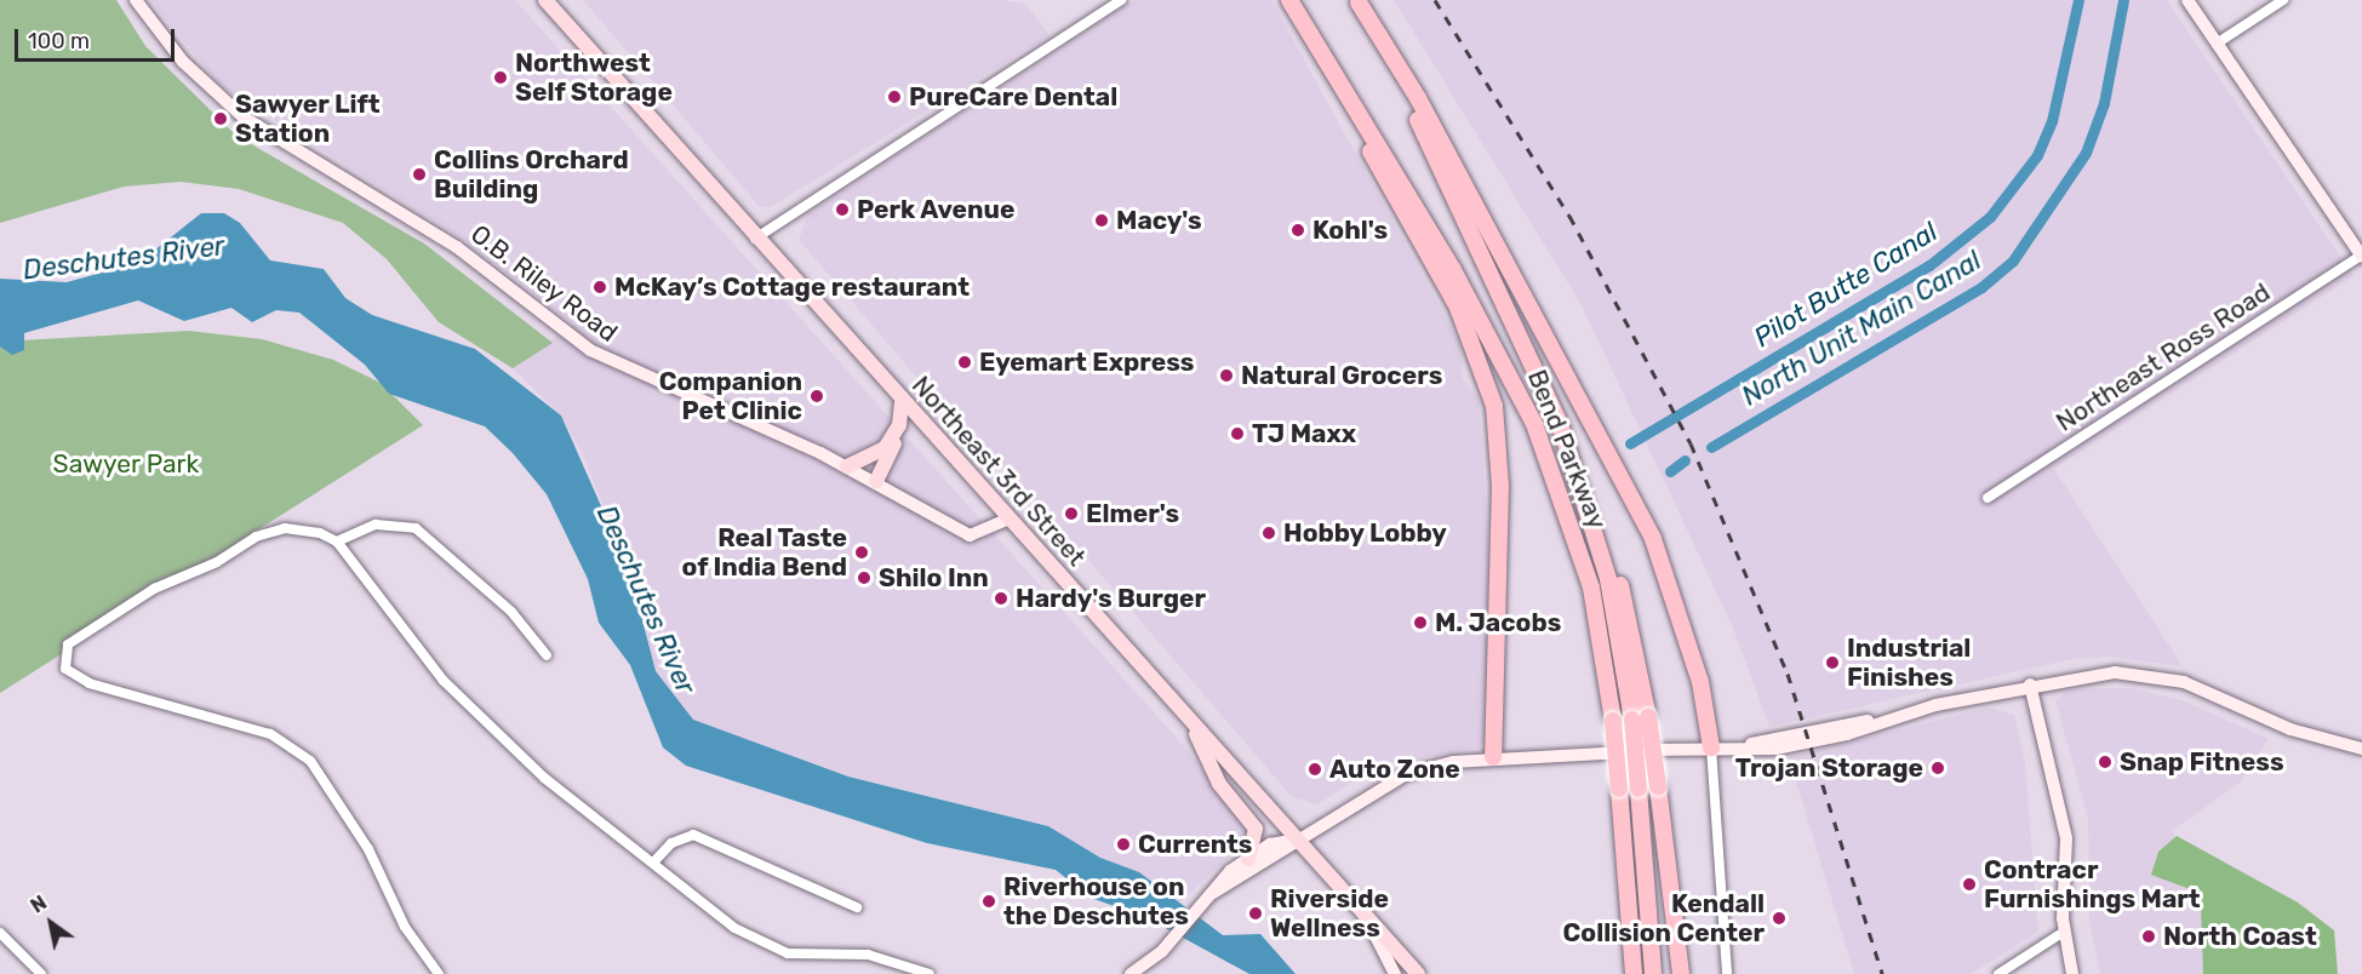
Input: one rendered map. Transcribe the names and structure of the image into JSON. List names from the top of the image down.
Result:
{
  "streets": {
    "highway": ["Bend Parkway"],
    "main road": ["Northeast 3rd Street"],
    "street": ["O.B. Riley Road", "Northeast Ross Road"]
  },
  "crossings": [
    ["O.B. Riley Road", "Northeast 3rd Street"]
  ],
  "water": ["Deschutes River", "Pilot Butte Canal", "North Unit Main Canal"],
  "parks": ["Sawyer Park"],
  "places": [
    "Northwest Self Storage",
    "PureCare Dental",
    "Sawyer Lift Station",
    "Collins Orchard Building",
    "Perk Avenue",
    "Macy's",
    "Kohl's",
    "McKay’s Cottage restaurant",
    "Eyemart Express",
    "Natural Grocers",
    "Companion Pet Clinic",
    "TJ Maxx",
    "Elmer's",
    "Hobby Lobby",
    "Real Taste of India Bend",
    "Shilo Inn",
    "Hardy's Burger",
    "M. Jacobs",
    "Industrial Finishes",
    "Snap Fitness",
    "Trojan Storage",
    "Auto Zone",
    "Currents",
    "Contracr Furnishings Mart",
    "Riverhouse on the Deschutes",
    "Riverside Wellness",
    "Kendall Collision Center",
    "North Coast"
  ],
  "scale_bar": "100 m",
  "north": "top left"
}
